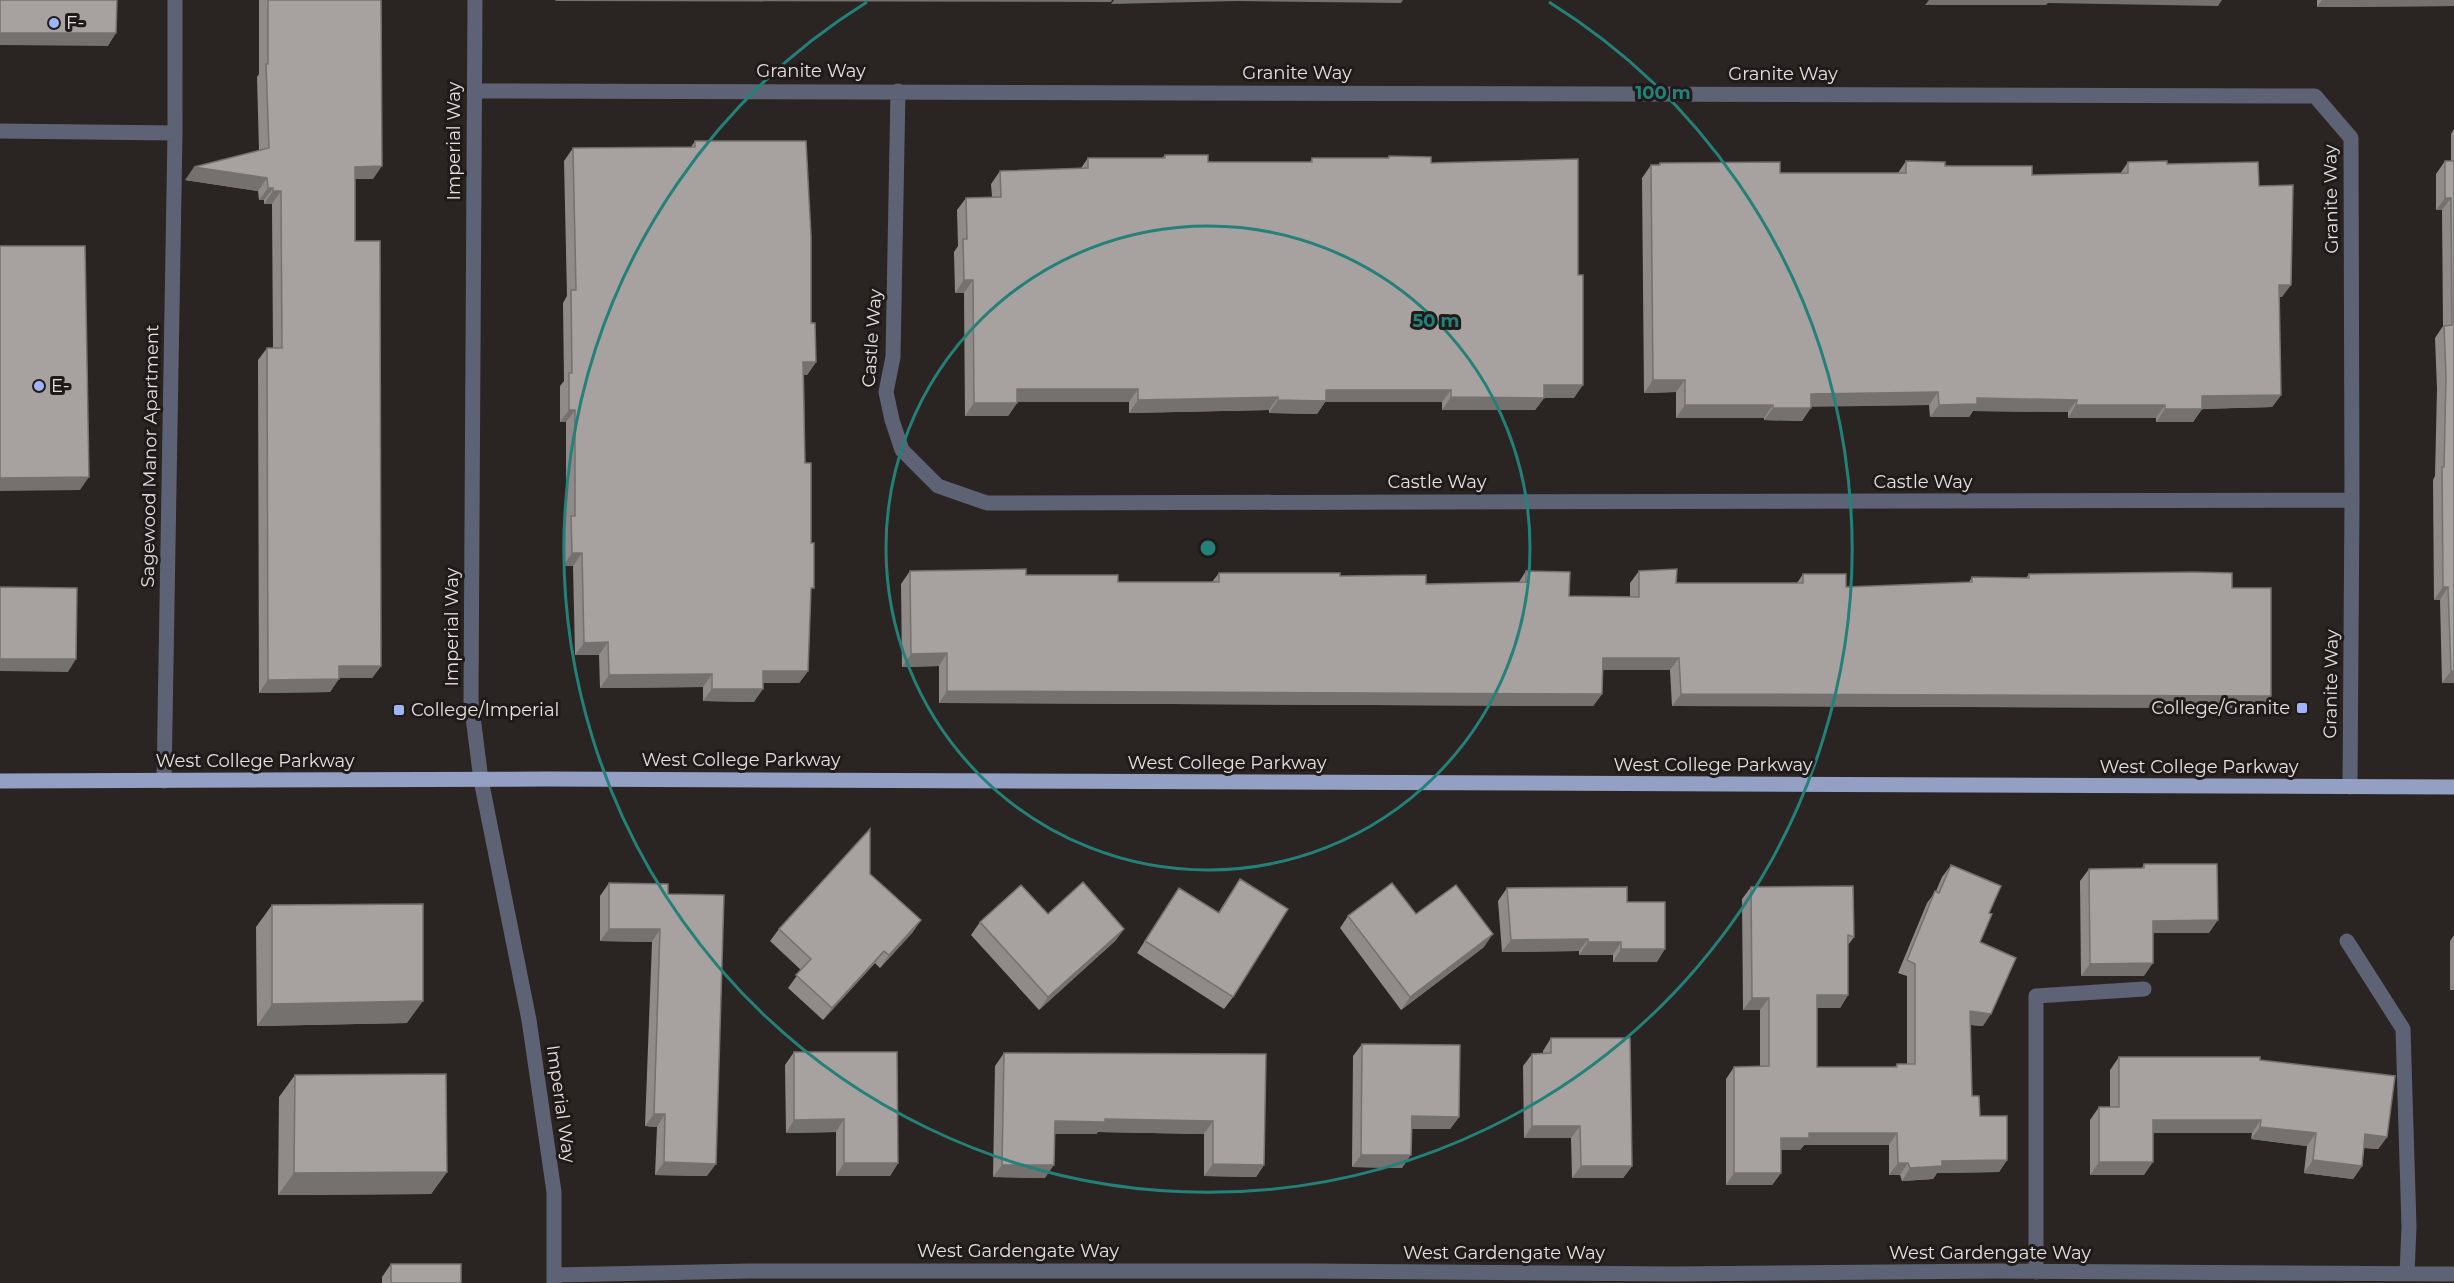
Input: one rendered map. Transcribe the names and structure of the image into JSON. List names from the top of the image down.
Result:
{
  "streets": {
    "main road": ["West College Parkway"],
    "street": [
      "Granite Way",
      "Imperial Way",
      "Castle Way",
      "Sagewood Manor Apartment",
      "West Gardengate Way"
    ]
  },
  "crossings": [
    ["Granite Way", "Imperial Way"],
    ["Granite Way", "Castle Way"],
    ["Granite Way", "West College Parkway"],
    ["Imperial Way", "West College Parkway"],
    ["Imperial Way", "West Gardengate Way"],
    ["Sagewood Manor Apartment", "West College Parkway"]
  ],
  "places": {
    "other": ["F-", "E-"],
    "transit": ["College/Granite", "College/Imperial"]
  },
  "rings": ["100 m", "50 m"]
}
